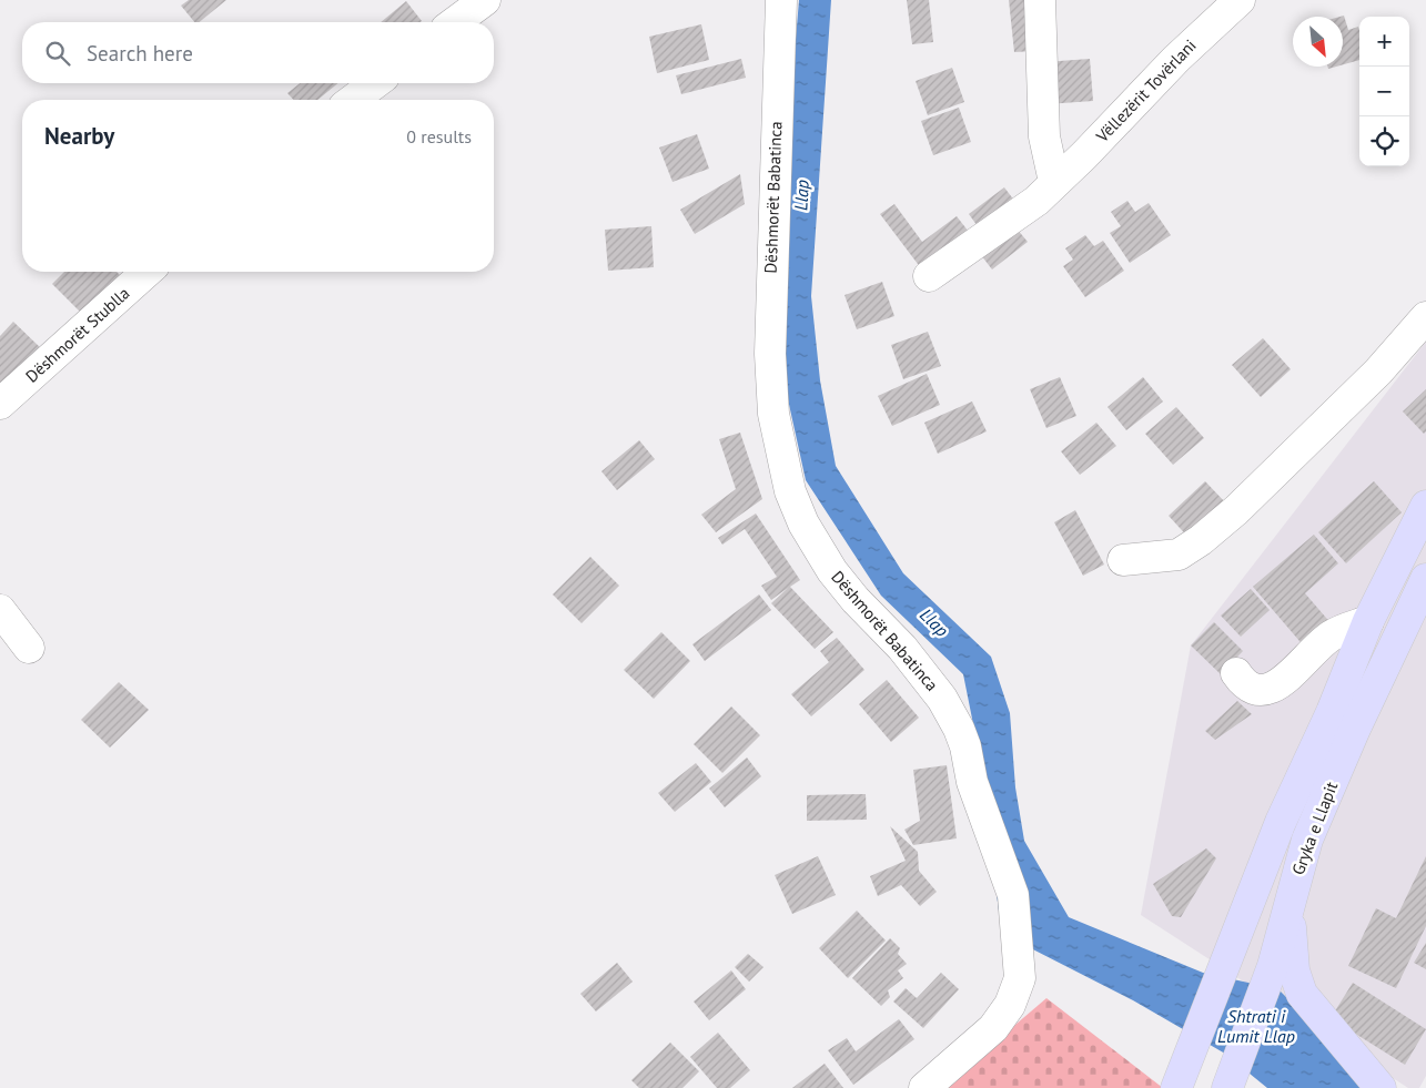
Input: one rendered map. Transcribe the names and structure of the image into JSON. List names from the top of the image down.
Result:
{
  "streets": {
    "main road": ["Gryka e Llapit"],
    "street": ["Vëllezërit Tovërlani", "Dëshmorët Babatinca", "Dëshmorët Stublla"]
  },
  "water": ["Llap", "Shtrati i Lumit Llap"],
  "north": "bottom right",
  "page": {
    "map_buttons": ["+", "−"],
    "search": "Search here",
    "heading": ["Nearby", "0 results"]
  }
}
